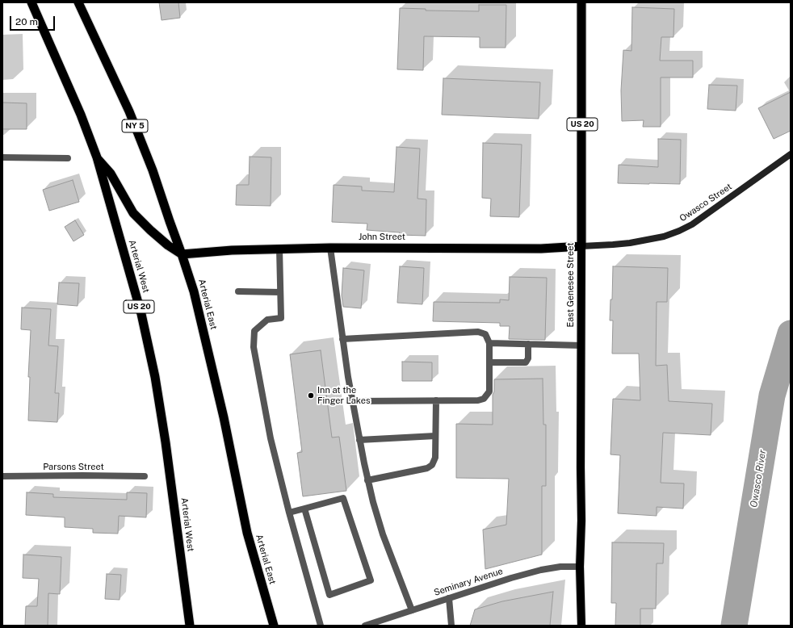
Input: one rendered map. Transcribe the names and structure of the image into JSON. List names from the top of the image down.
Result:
{
  "streets": {
    "highway": [
      "US 20",
      "NY 5",
      "John Street",
      "Arterial West",
      "East Genesee Street",
      "Arterial East"
    ],
    "main road": ["Owasco Street"],
    "street": ["Parsons Street", "Seminary Avenue"]
  },
  "crossings": [
    ["Owasco Street", "John Street"],
    ["Owasco Street", "East Genesee Street"],
    ["John Street", "East Genesee Street"],
    ["John Street", "Arterial East"],
    ["East Genesee Street", "Seminary Avenue"]
  ],
  "water": ["Owasco River"],
  "places": ["Inn at the Finger Lakes"],
  "scale_bar": "20 m"
}
